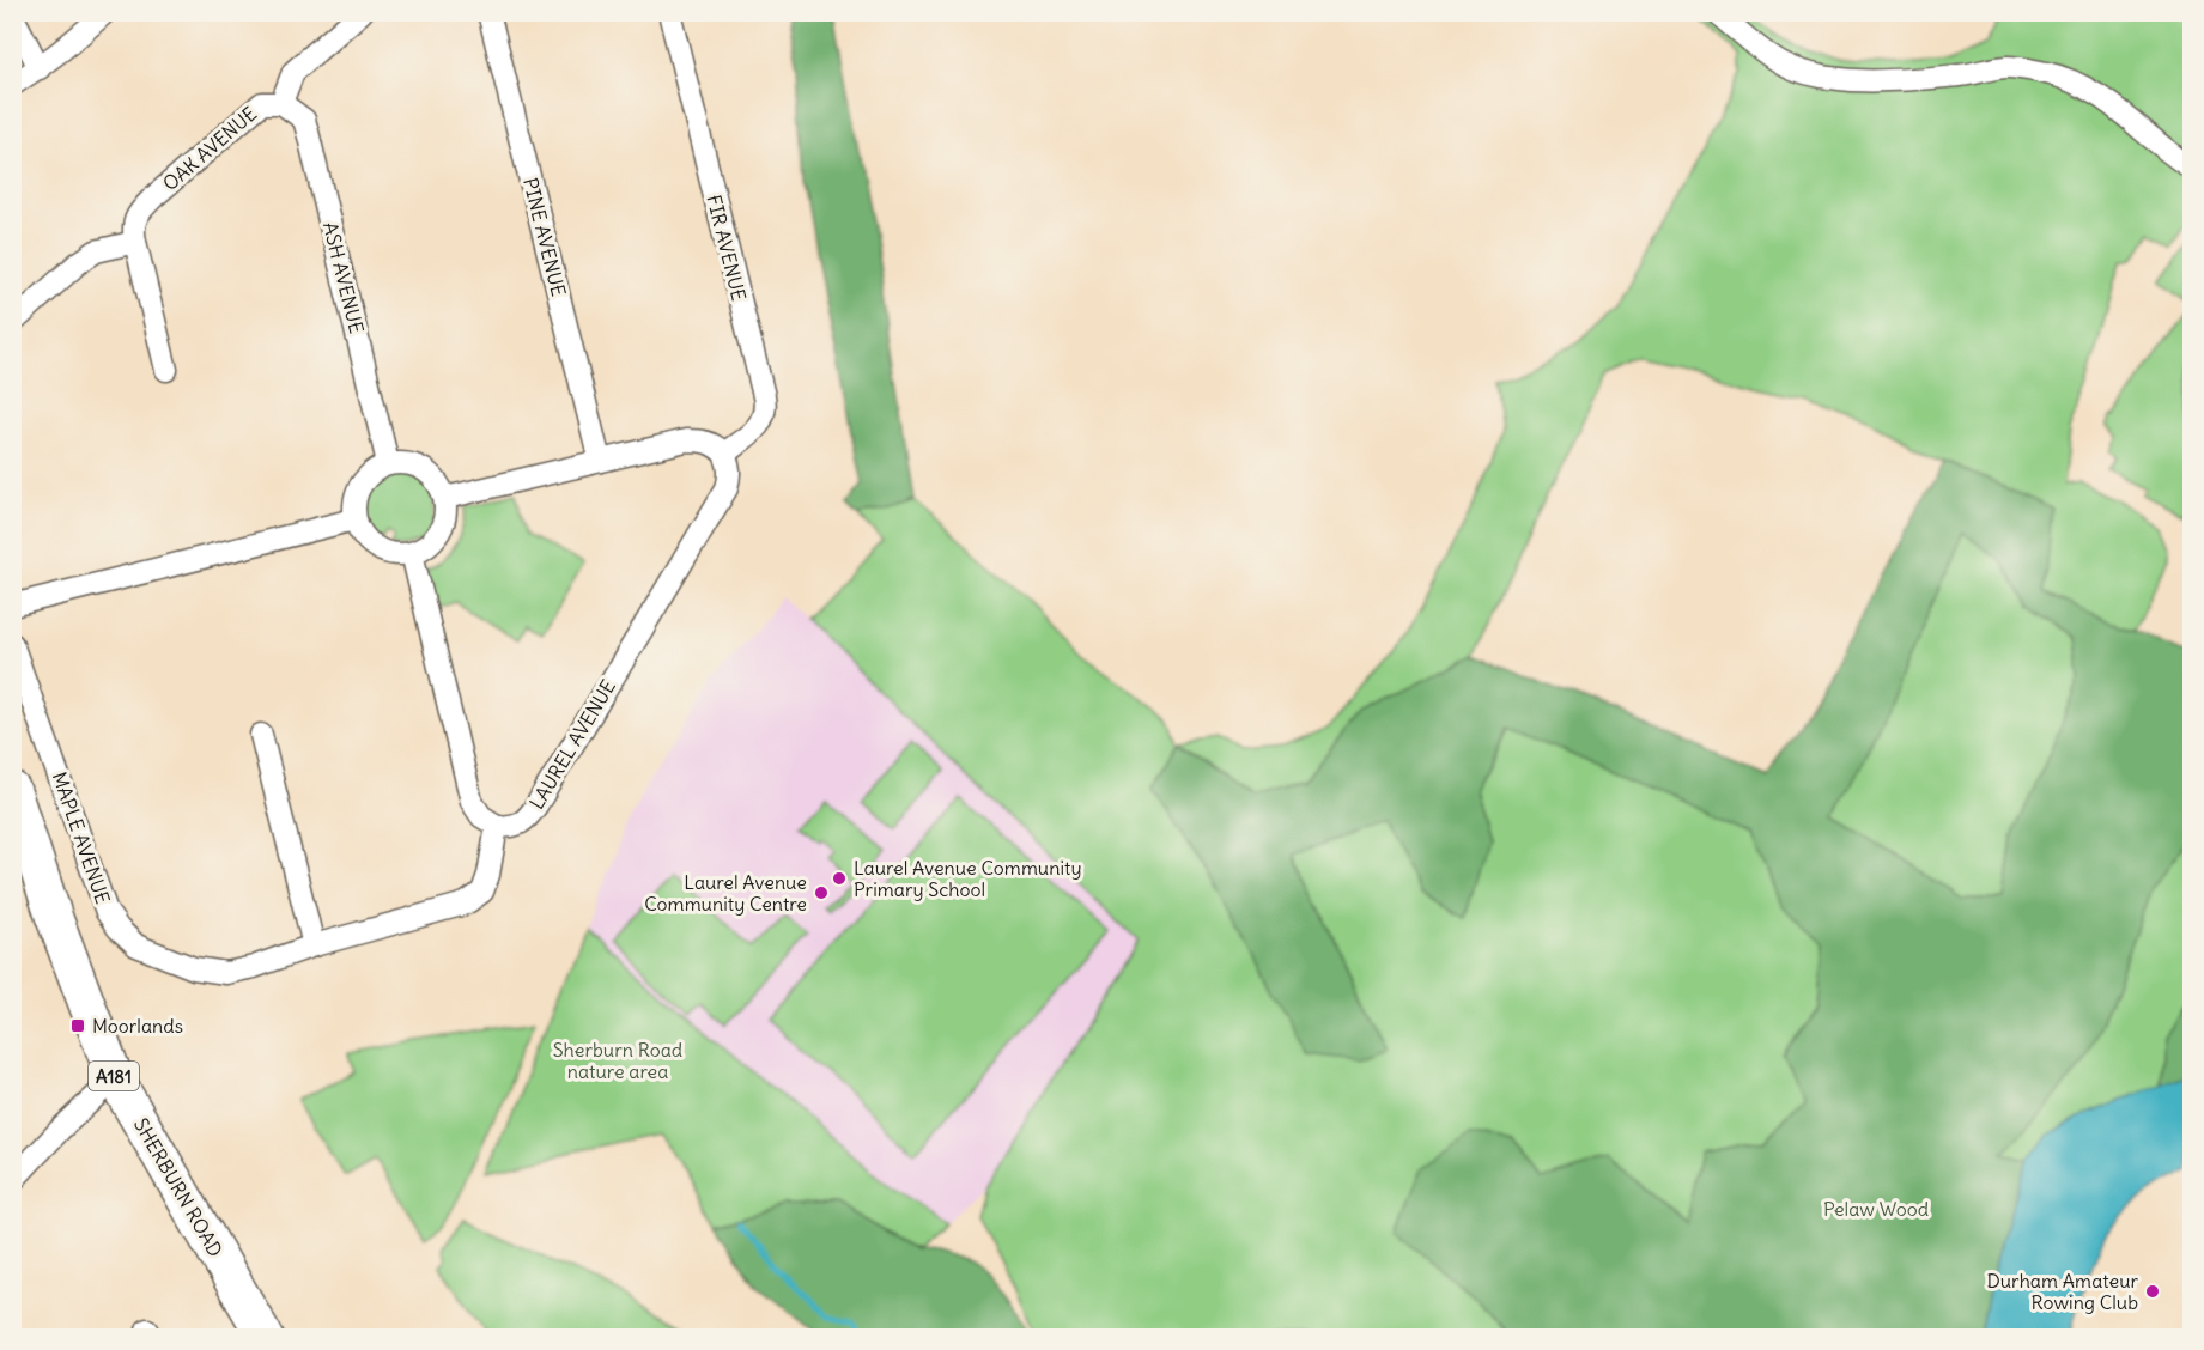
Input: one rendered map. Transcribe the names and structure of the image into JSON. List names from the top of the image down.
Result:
{
  "streets": {
    "main road": ["A181", "SHERBURN ROAD"],
    "street": [
      "OAK AVENUE",
      "PINE AVENUE",
      "FIR AVENUE",
      "ASH AVENUE",
      "LAUREL AVENUE",
      "MAPLE AVENUE"
    ]
  },
  "crossings": [
    ["OAK AVENUE", "ASH AVENUE"],
    ["FIR AVENUE", "LAUREL AVENUE"]
  ],
  "parks": ["Sherburn Road nature area", "Pelaw Wood"],
  "places": {
    "other": ["Laurel Avenue Community Primary School", "Laurel Avenue Community Centre", "Durham Amateur Rowing Club"],
    "transit": ["Moorlands"]
  }
}
